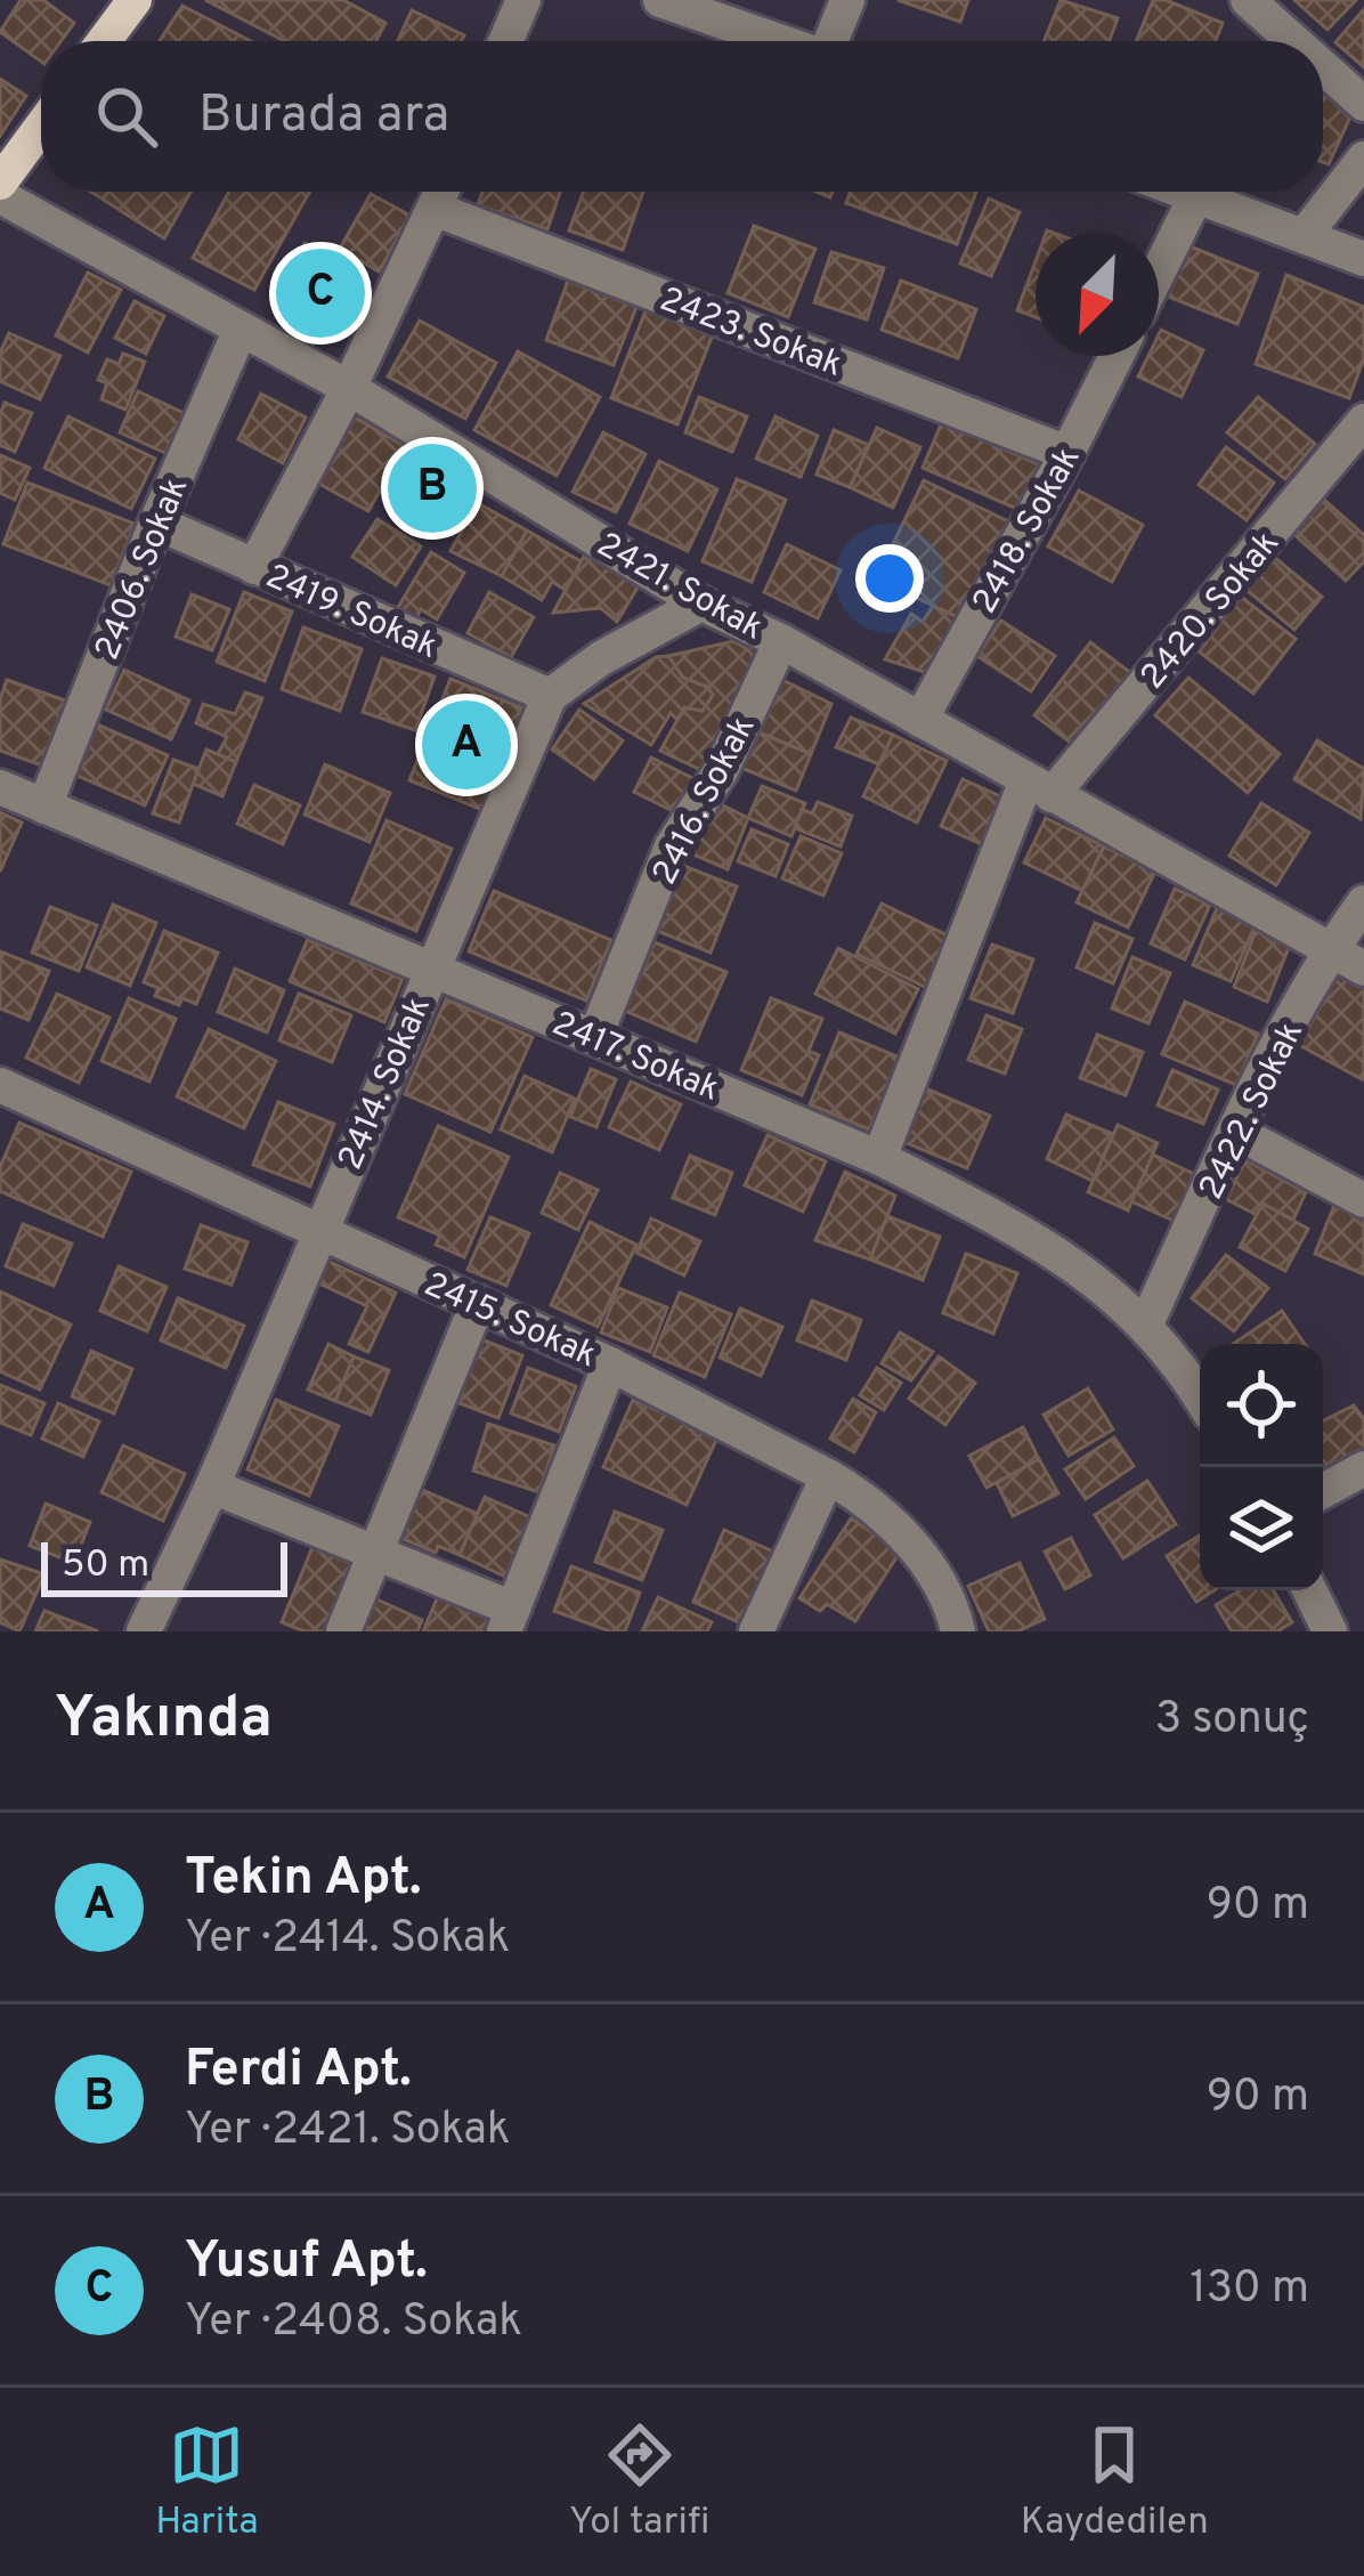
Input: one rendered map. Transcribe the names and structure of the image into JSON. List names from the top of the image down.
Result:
{
  "streets": {
    "street": [
      "2423. Sokak",
      "2418. Sokak",
      "2406. Sokak",
      "2421. Sokak",
      "2420. Sokak",
      "2419. Sokak",
      "2416. Sokak",
      "2417. Sokak",
      "2414. Sokak",
      "2422. Sokak",
      "2415. Sokak"
    ]
  },
  "crossings": [
    ["2423. Sokak", "2418. Sokak"],
    ["2418. Sokak", "2421. Sokak"],
    ["2406. Sokak", "2421. Sokak"],
    ["2406. Sokak", "2419. Sokak"],
    ["2406. Sokak", "2417. Sokak"],
    ["2421. Sokak", "2420. Sokak"],
    ["2421. Sokak", "2416. Sokak"],
    ["2421. Sokak", "2422. Sokak"],
    ["2420. Sokak", "2417. Sokak"],
    ["2419. Sokak", "2414. Sokak"],
    ["2416. Sokak", "2417. Sokak"],
    ["2417. Sokak", "2414. Sokak"],
    ["2417. Sokak", "2422. Sokak"],
    ["2414. Sokak", "2415. Sokak"]
  ],
  "scale_bar": "50 m",
  "north": "bottom left",
  "page": {
    "search": "Burada ara",
    "pins": ["C", "B", "A"],
    "scale": "50 m",
    "heading": ["Yakında", "3 sonuç"],
    "list": [
      {
        "mark": "A",
        "name": "Tekin Apt.",
        "note": "Yer · 2414. Sokak",
        "value": "90 m"
      },
      {
        "mark": "B",
        "name": "Ferdi Apt.",
        "note": "Yer · 2421. Sokak",
        "value": "90 m"
      },
      {
        "mark": "C",
        "name": "Yusuf Apt.",
        "note": "Yer · 2408. Sokak",
        "value": "130 m"
      }
    ],
    "nav": ["Harita", "Yol tarifi", "Kaydedilen"]
  }
}
